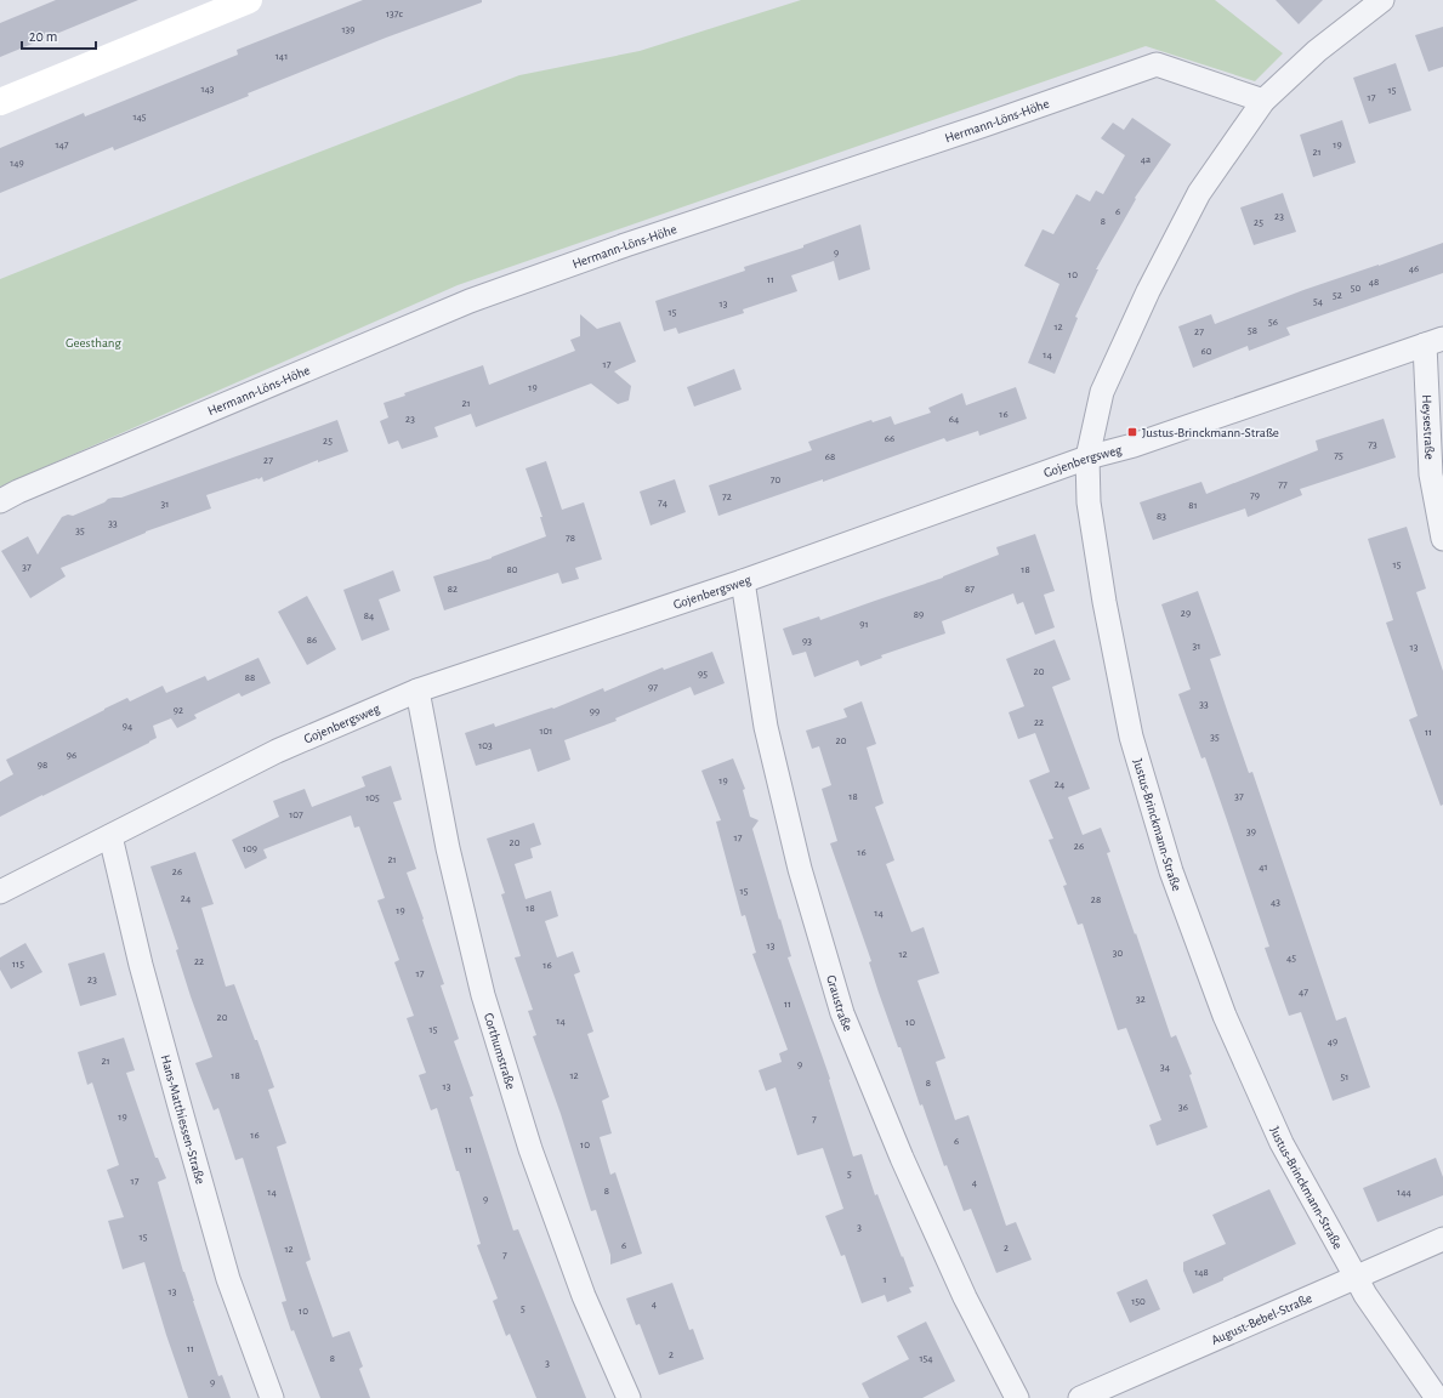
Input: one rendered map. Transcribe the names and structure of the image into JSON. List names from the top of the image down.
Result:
{
  "streets": {
    "street": [
      "Hermann-Löns-Höhe",
      "Heysestraße",
      "Gojenbergsweg",
      "Justus-Brinckmann-Straße",
      "Graustraße",
      "Corthumstraße",
      "Hans-Matthiessen-Straße",
      "August-Bebel-Straße"
    ]
  },
  "crossings": [
    ["Hermann-Löns-Höhe", "Justus-Brinckmann-Straße"],
    ["Heysestraße", "Gojenbergsweg"],
    ["Gojenbergsweg", "Justus-Brinckmann-Straße"],
    ["Gojenbergsweg", "Graustraße"],
    ["Gojenbergsweg", "Corthumstraße"],
    ["Gojenbergsweg", "Hans-Matthiessen-Straße"],
    ["Justus-Brinckmann-Straße", "August-Bebel-Straße"]
  ],
  "parks": ["Geesthang"],
  "places": {
    "transit": ["Justus-Brinckmann-Straße"]
  },
  "house_numbers": [
    "137c",
    "139",
    "141",
    "143",
    "15",
    "17",
    "145",
    "147",
    "19",
    "21",
    "4a",
    "149",
    "6",
    "23",
    "8",
    "25",
    "9",
    "46",
    "10",
    "11",
    "48",
    "50",
    "52",
    "54",
    "13",
    "15",
    "56",
    "12",
    "58",
    "27",
    "60",
    "14",
    "17",
    "19",
    "21",
    "16",
    "23",
    "64",
    "66",
    "25",
    "73",
    "75",
    "68",
    "27",
    "70",
    "77",
    "79",
    "72",
    "74",
    "31",
    "81",
    "83",
    "33",
    "35",
    "78",
    "15",
    "37",
    "80",
    "18",
    "82",
    "87",
    "29",
    "89",
    "84",
    "91",
    "86",
    "93",
    "31",
    "13",
    "20",
    "95",
    "88",
    "97",
    "33",
    "92",
    "99",
    "22",
    "94",
    "101",
    "11",
    "35",
    "20",
    "103",
    "96",
    "98",
    "19",
    "24",
    "18",
    "37",
    "105",
    "107",
    "39",
    "17",
    "20",
    "26",
    "109",
    "16",
    "21",
    "41",
    "26",
    "15",
    "24",
    "28",
    "43",
    "18",
    "19",
    "14",
    "13",
    "30",
    "12",
    "45",
    "22",
    "115",
    "16",
    "17",
    "23",
    "47",
    "32",
    "11",
    "20",
    "14",
    "10",
    "15",
    "49",
    "21",
    "9",
    "34",
    "18",
    "12",
    "51",
    "8",
    "13",
    "36",
    "19",
    "7",
    "16",
    "6",
    "10",
    "11",
    "5",
    "17",
    "4",
    "8",
    "14",
    "144",
    "9",
    "3",
    "15",
    "6",
    "2",
    "12",
    "7",
    "148",
    "1",
    "13",
    "150",
    "4",
    "5",
    "10",
    "11",
    "2",
    "8",
    "154",
    "3",
    "9"
  ],
  "scale_bar": "20 m"
}
